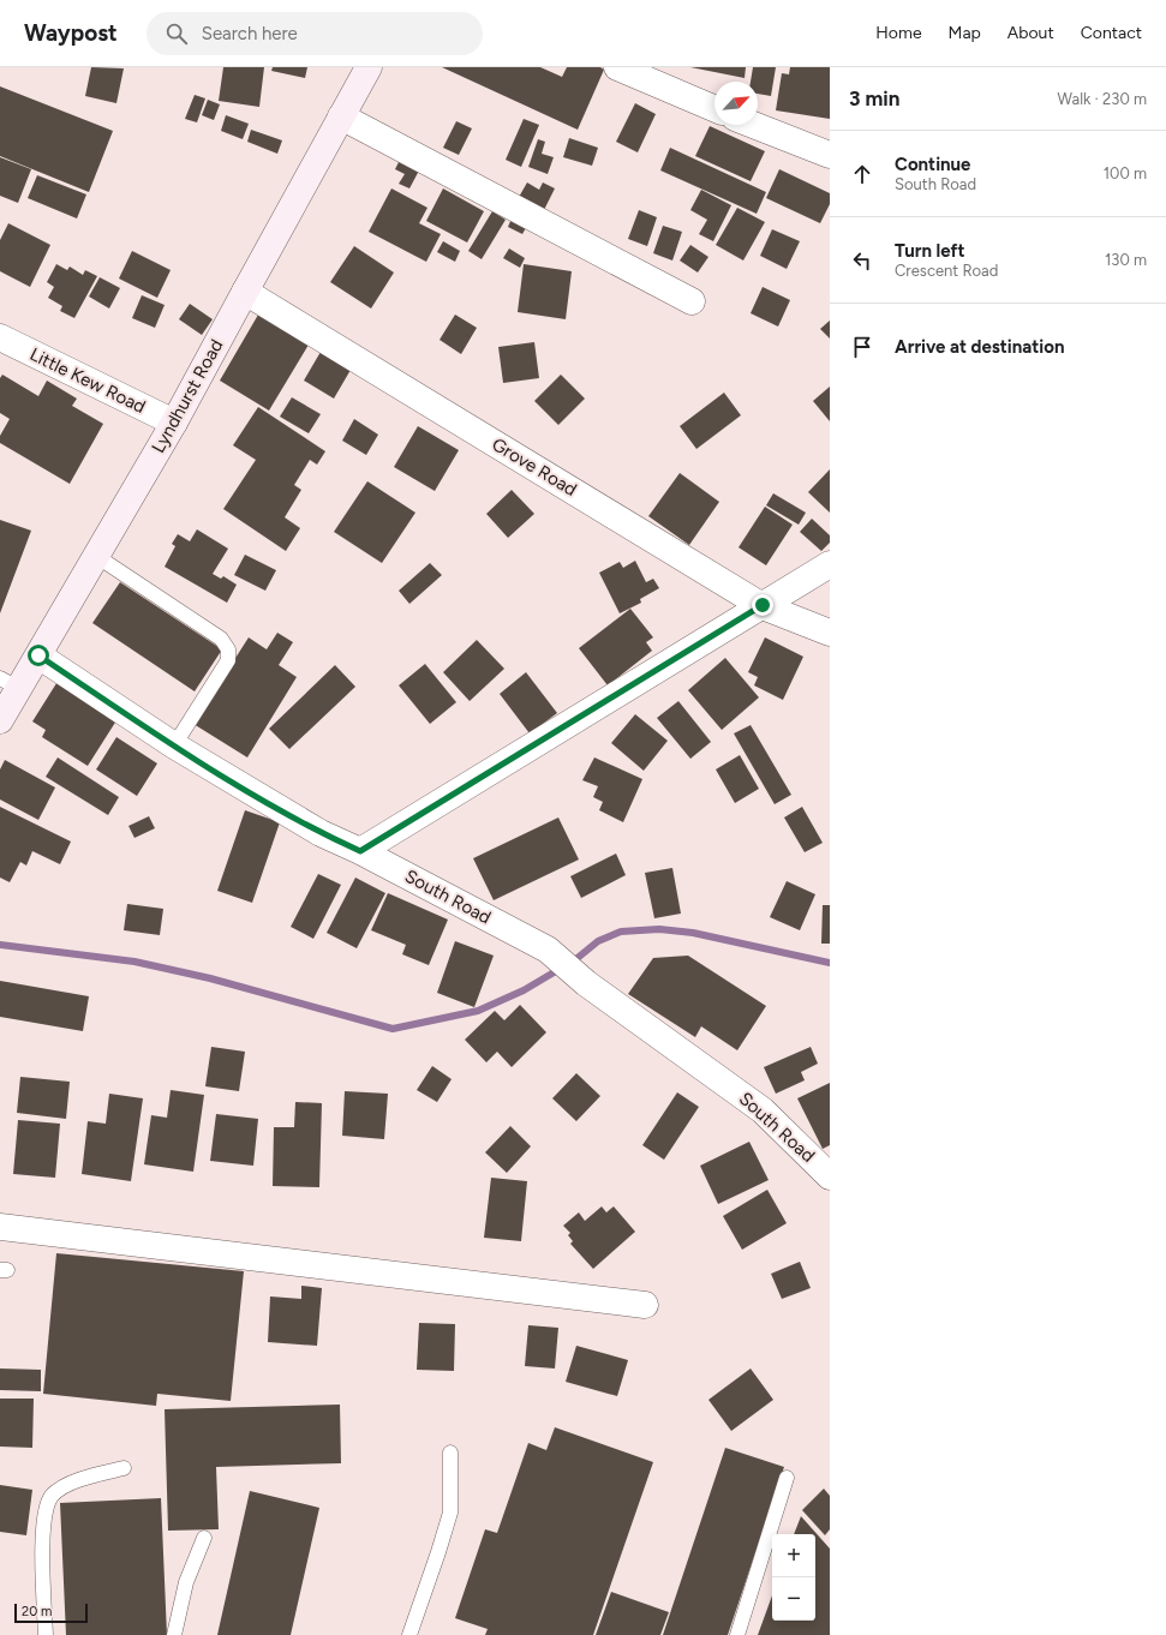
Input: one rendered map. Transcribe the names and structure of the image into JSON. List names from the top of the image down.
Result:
{
  "streets": {
    "main road": ["Lyndhurst Road"],
    "street": ["Little Kew Road", "Grove Road", "South Road"]
  },
  "crossings": [
    ["Little Kew Road", "Lyndhurst Road"],
    ["Lyndhurst Road", "Grove Road"],
    ["Lyndhurst Road", "South Road"]
  ],
  "scale_bar": "20 m",
  "north": "top right",
  "page": {
    "header": "Waypost",
    "search": "Search here",
    "nav": [
      "Home",
      "Map",
      "About",
      "Contact"
    ],
    "heading": ["3 min", "Walk · 230 m"],
    "list": [
      ["Continue", "South Road", "100 m"],
      ["Turn left", "Crescent Road", "130 m"],
      "Arrive at destination"
    ],
    "map_buttons": ["+", "−"],
    "scale": "20 m"
  }
}
